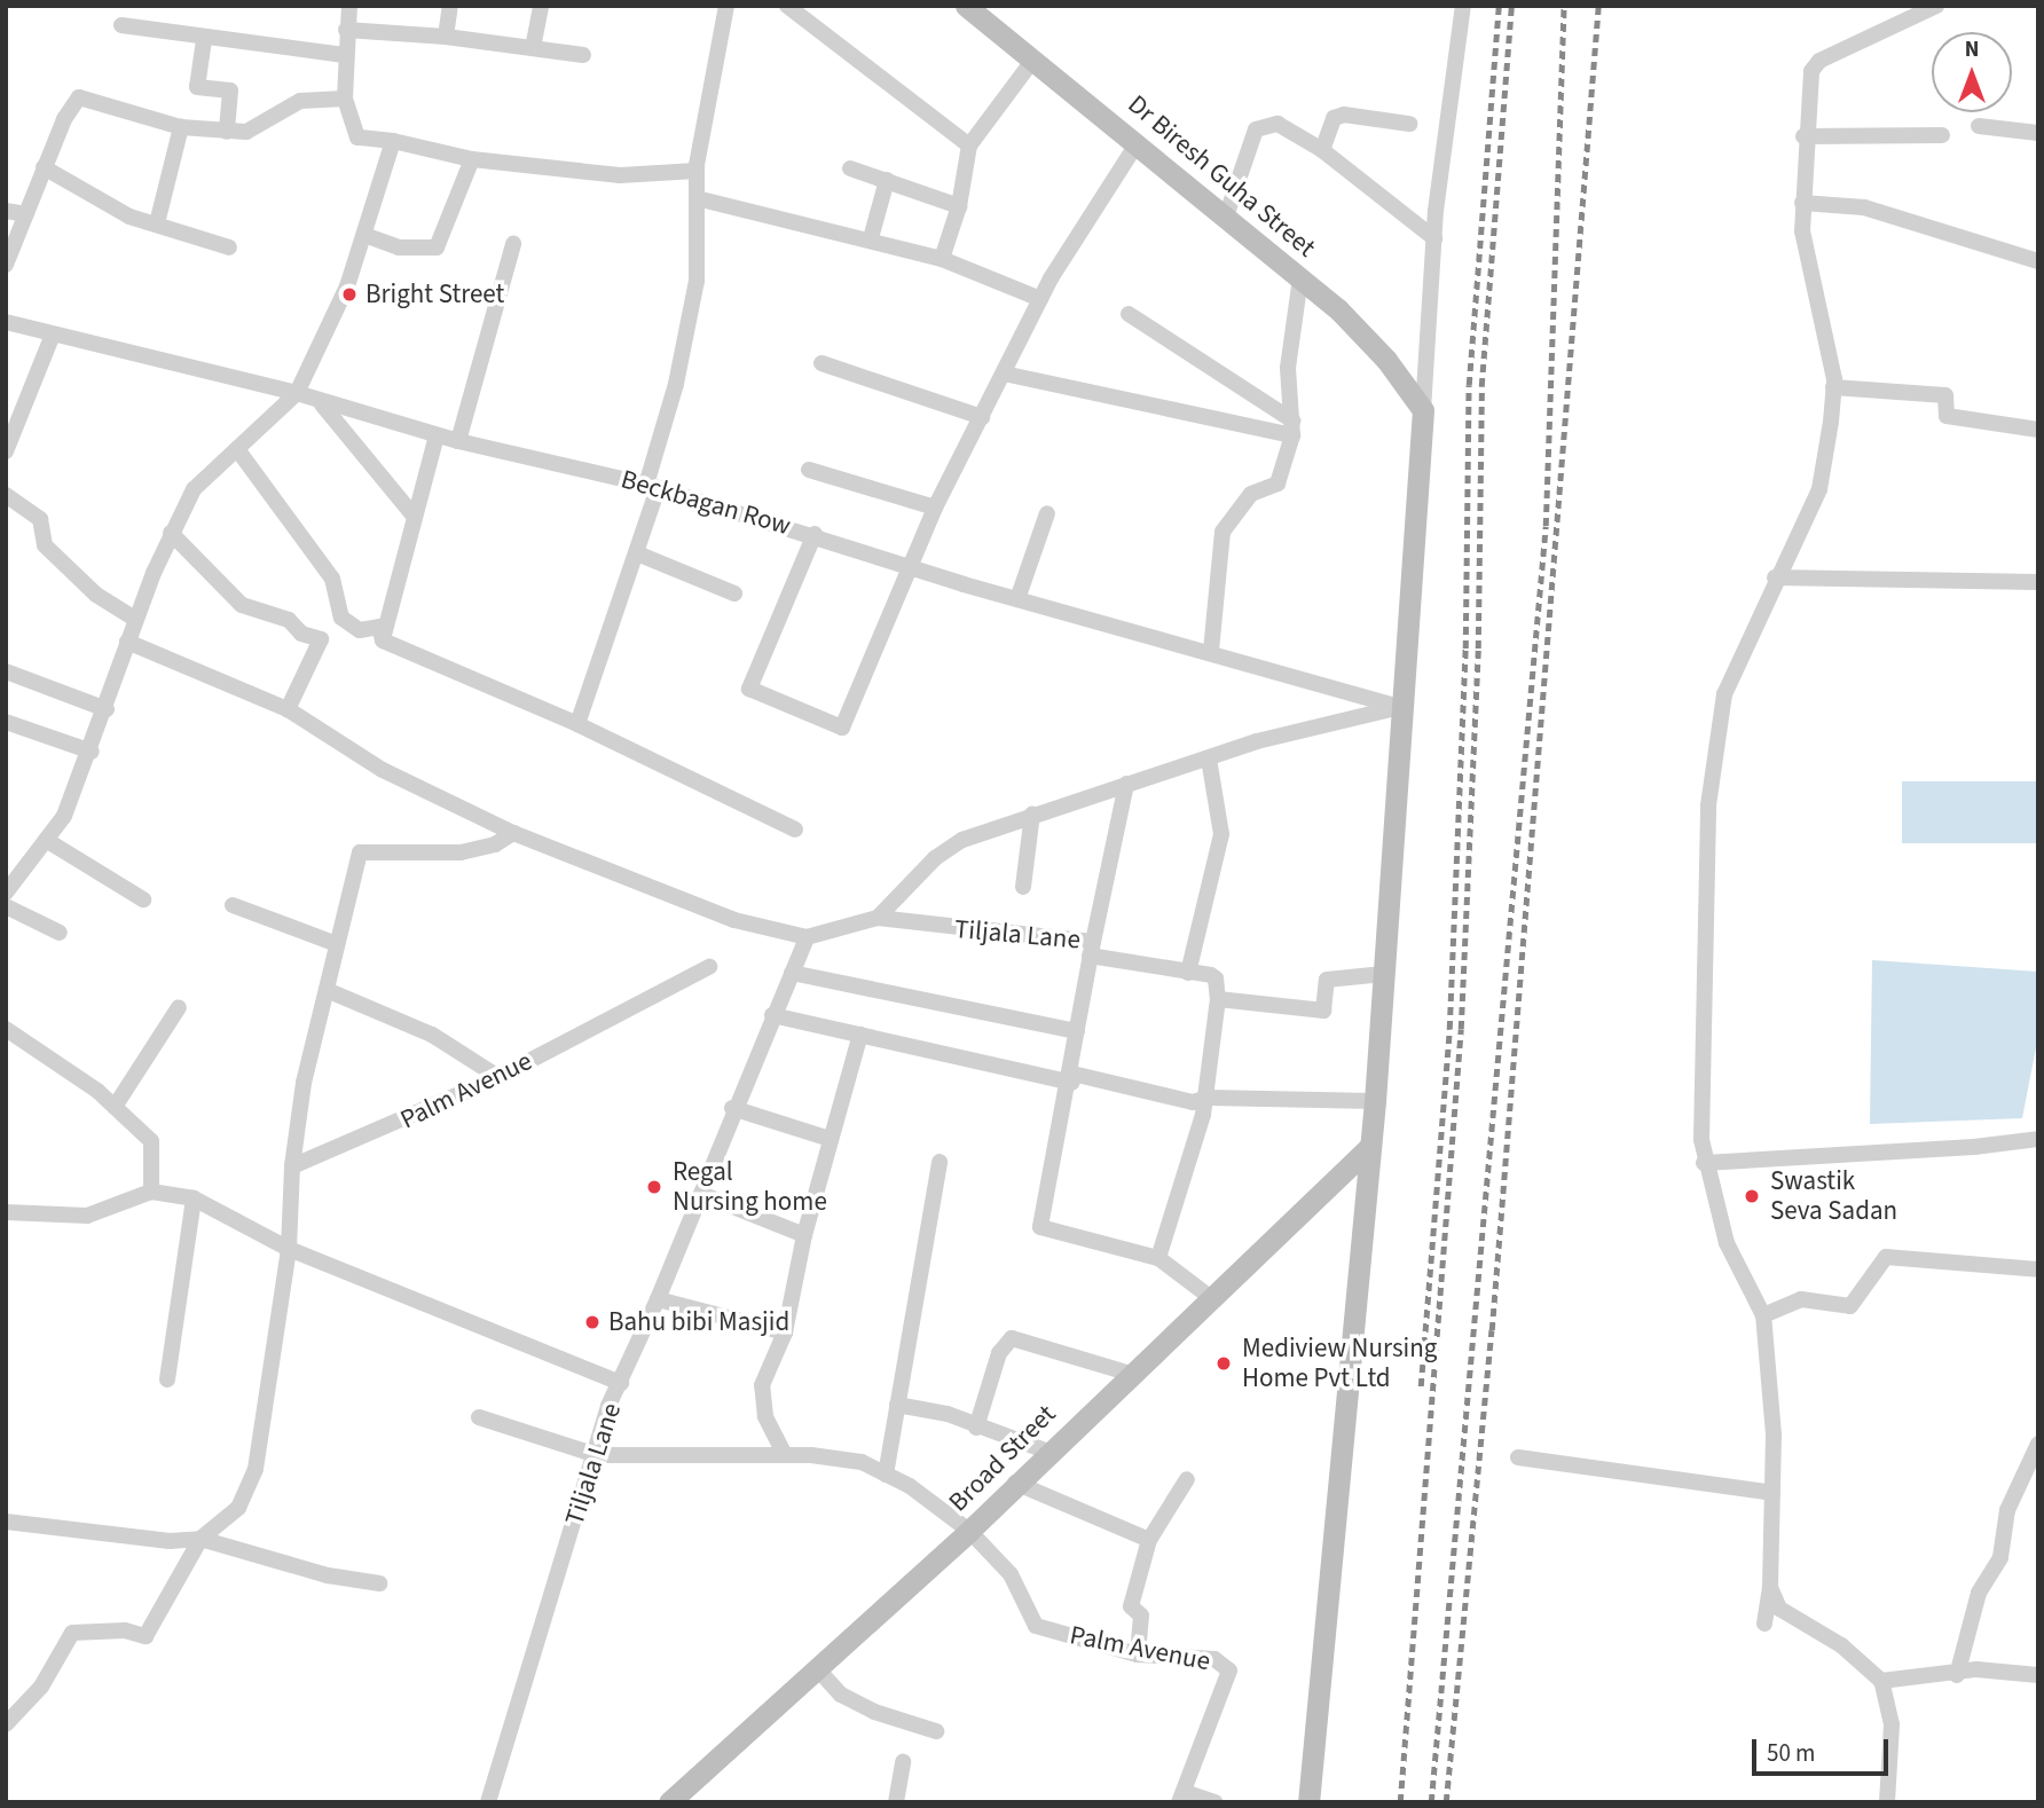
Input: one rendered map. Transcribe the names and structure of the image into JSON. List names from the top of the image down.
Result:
{
  "streets": {
    "main road": ["Dr Biresh Guha Street", "Broad Street"],
    "street": ["Beckbagan Row", "Tiljala Lane", "Palm Avenue"]
  },
  "crossings": [
    ["Beckbagan Row", "Tiljala Lane"],
    ["Tiljala Lane", "Palm Avenue"],
    ["Palm Avenue", "Broad Street"]
  ],
  "places": [
    "Bright Street",
    "Regal Nursing home",
    "Swastik Seva Sadan",
    "Bahu bibi Masjid",
    "Mediview Nursing Home Pvt Ltd"
  ],
  "scale_bar": "50 m",
  "north": "top"
}
